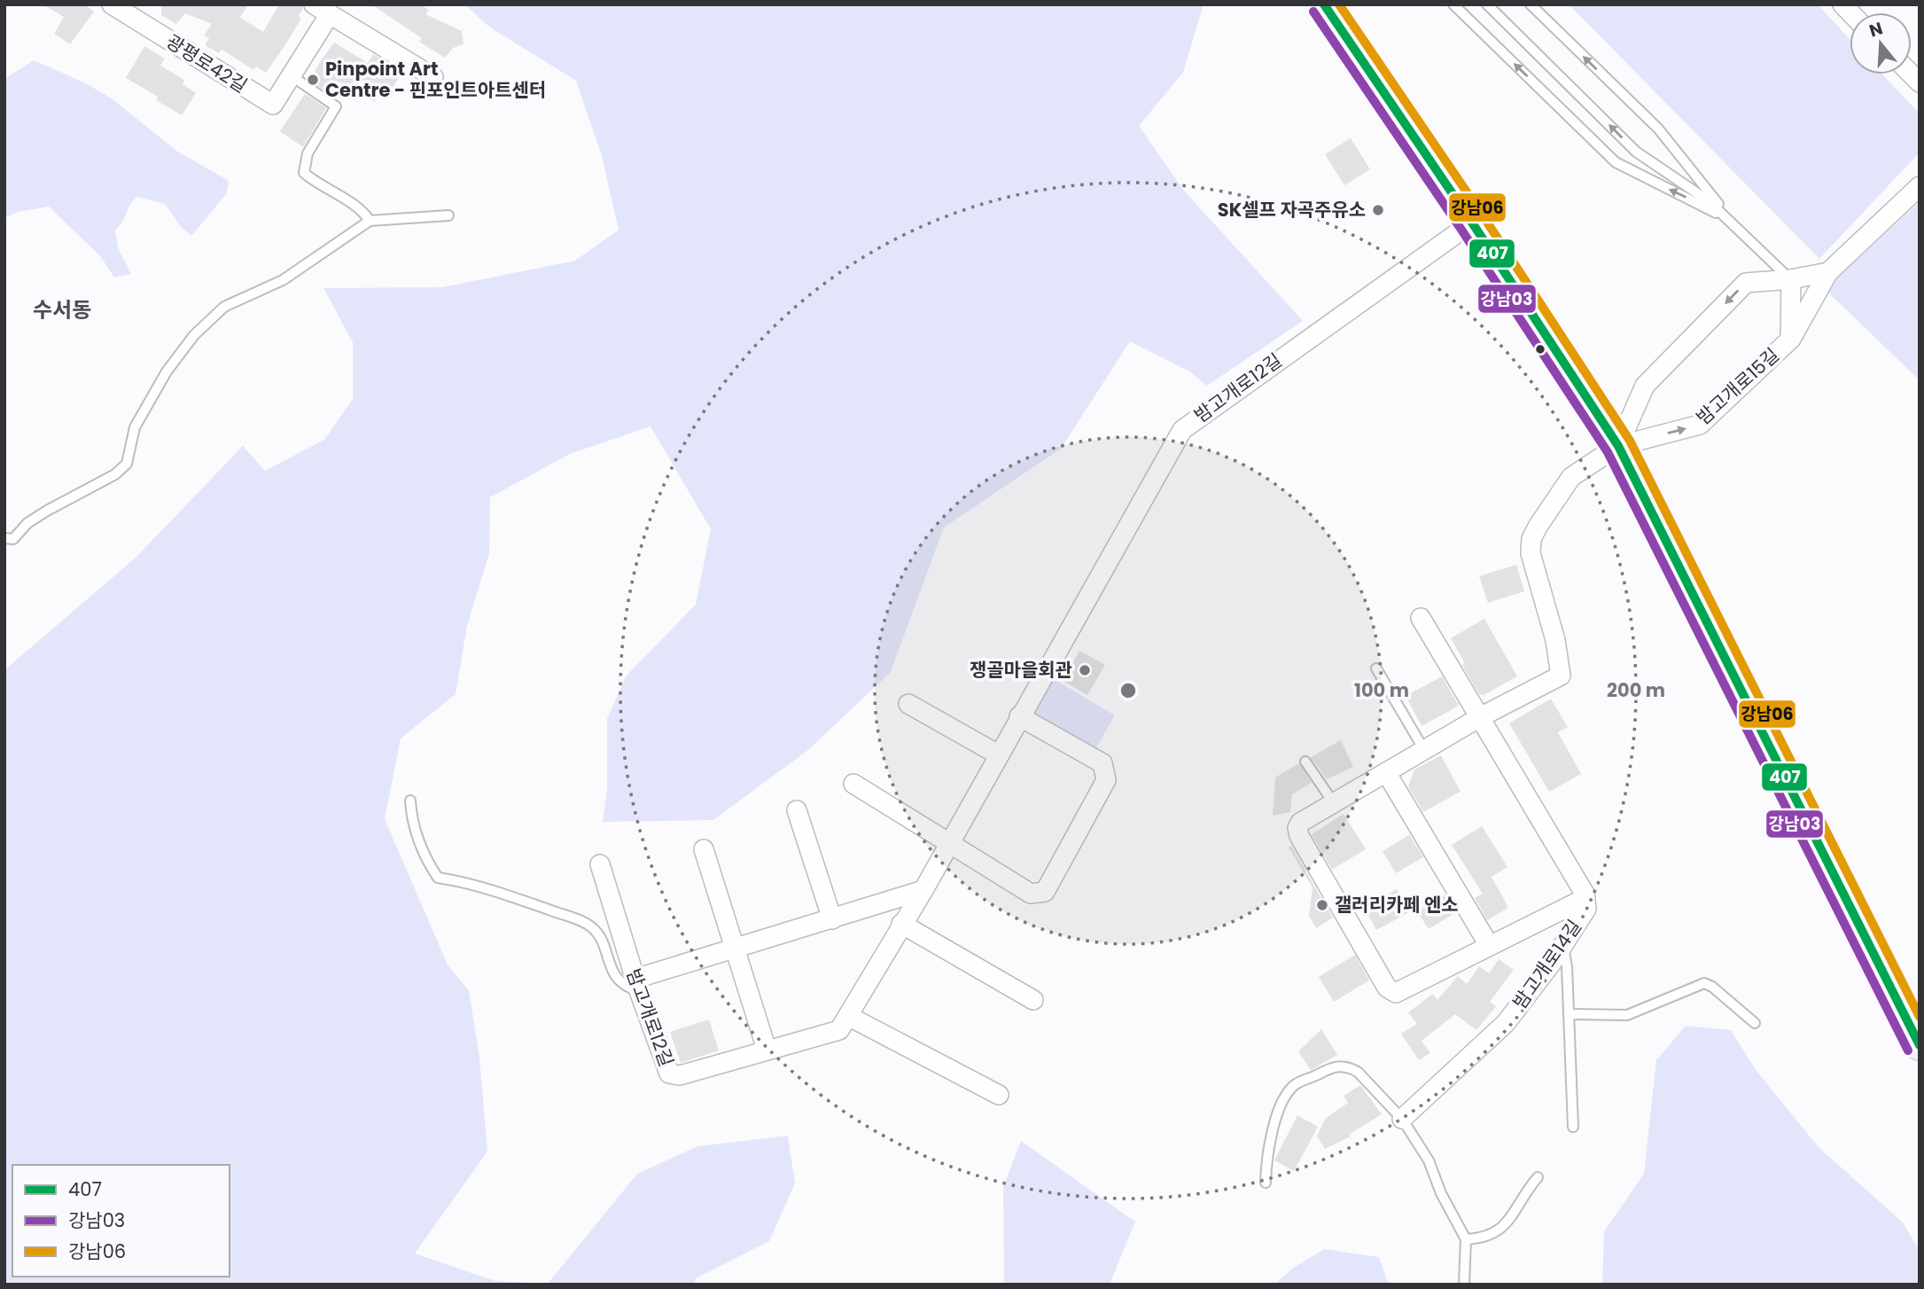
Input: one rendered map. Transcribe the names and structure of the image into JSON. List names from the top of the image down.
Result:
{
  "streets": {
    "street": [
      "광평로42길",
      "밤고개로15길",
      "밤고개로12길",
      "밤고개로14길"
    ]
  },
  "districts": ["수서동"],
  "places": [
    "Pinpoint Art Centre - 핀포인트아트센터",
    "SK셀프 자곡주유소",
    "쟁골마을회관",
    "갤러리카페 엔소"
  ],
  "lines": ["transit line 407", "transit line 강남06", "transit line 강남03"],
  "legend": ["407", "강남03", "강남06"],
  "north": "top",
  "rings": ["100 m", "200 m"]
}
